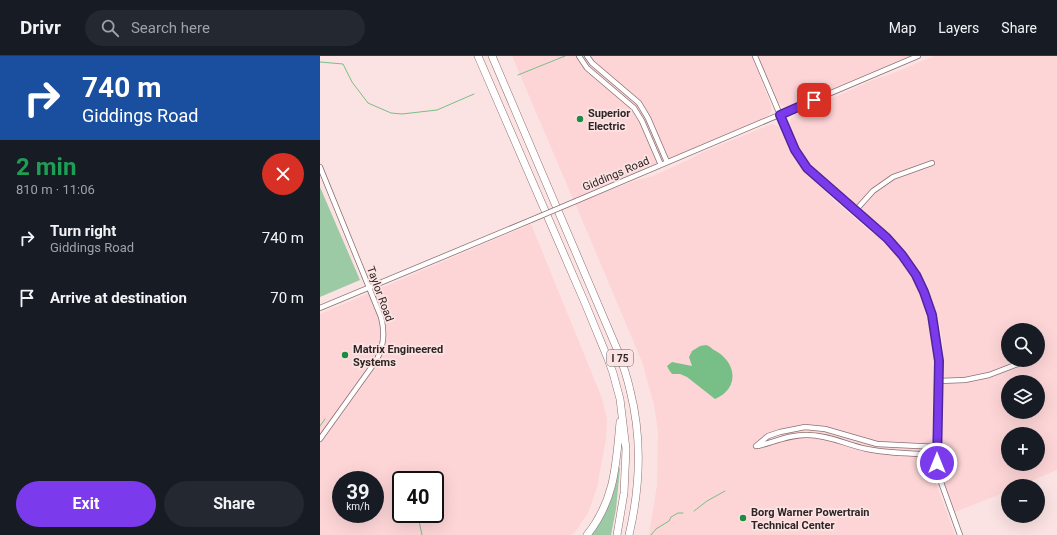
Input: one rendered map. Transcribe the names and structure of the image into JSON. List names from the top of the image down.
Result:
{
  "streets": {
    "highway": ["I 75"],
    "street": ["Giddings Road", "Taylor Road"]
  },
  "crossings": [
    ["Giddings Road", "Taylor Road"]
  ],
  "places": ["Superior Electric", "Matrix Engineered Systems", "Borg Warner Powertrain Technical Center"],
  "page": {
    "header": "Drivr",
    "search": "Search here",
    "nav": ["Map", "Layers", "Share"],
    "turn": ["740 m", "Giddings Road"],
    "heading": ["2 min", "810 m · 11:06"],
    "list": [
      {
        "name": "Turn right",
        "note": "Giddings Road",
        "value": "740 m"
      },
      {
        "name": "Arrive at destination",
        "value": "70 m"
      }
    ],
    "map_buttons": ["+", "−"],
    "speed": "39 km/h",
    "limit": "40",
    "buttons": ["Exit", "Share"]
  }
}
